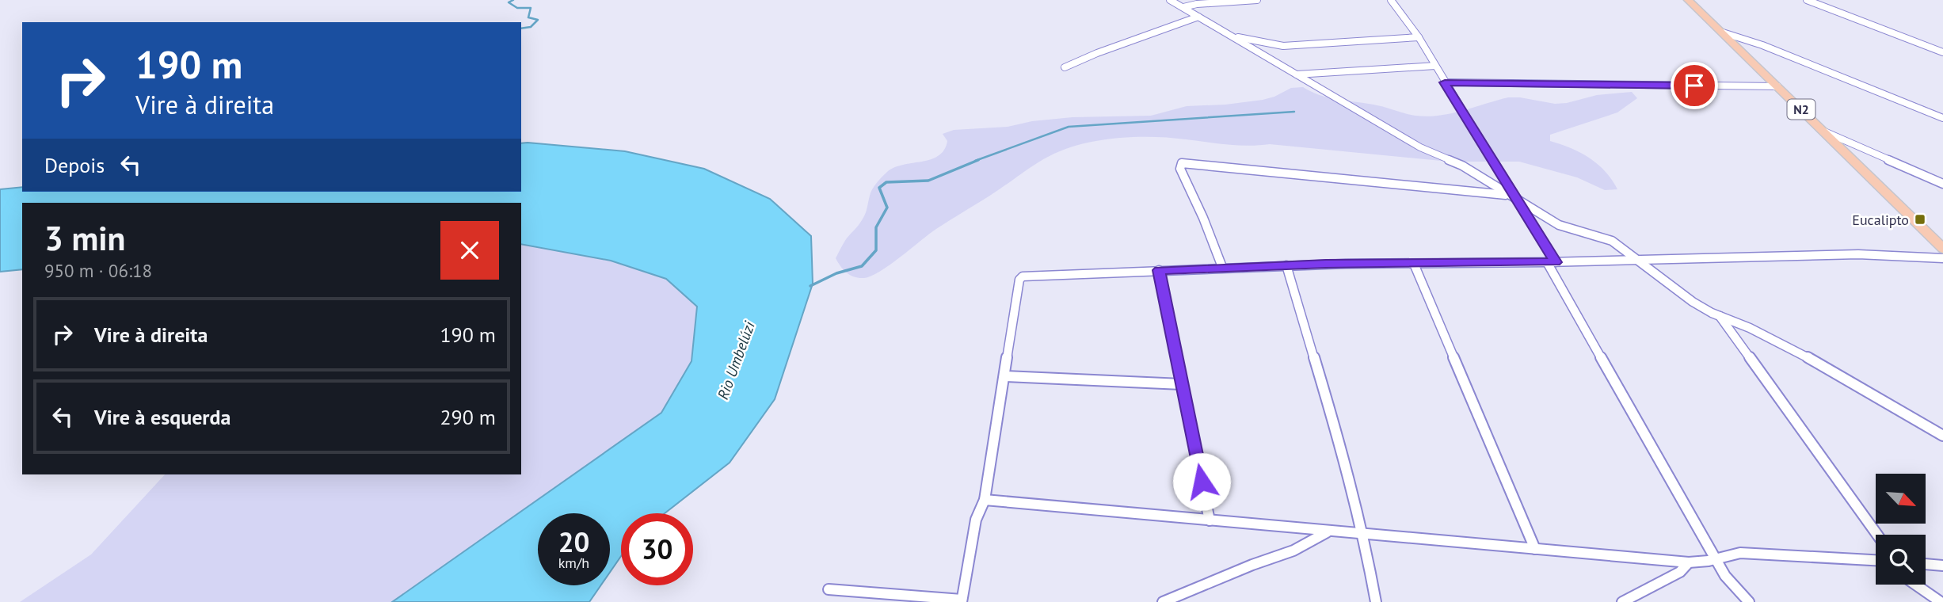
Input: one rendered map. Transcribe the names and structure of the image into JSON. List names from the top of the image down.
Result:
{
  "streets": {
    "main road": ["N2"]
  },
  "water": ["Rio Umbelúzi"],
  "places": {
    "transit": ["Eucalipto"]
  },
  "north": "bottom right",
  "page": {
    "turn": ["190 m", "Vire à direita"],
    "then": "Depois",
    "heading": ["3 min", "950 m · 06:18"],
    "list": [
      {
        "name": "Vire à direita",
        "value": "190 m"
      },
      {
        "name": "Vire à esquerda",
        "value": "290 m"
      }
    ],
    "speed": "20 km/h",
    "limit": "30"
  }
}
